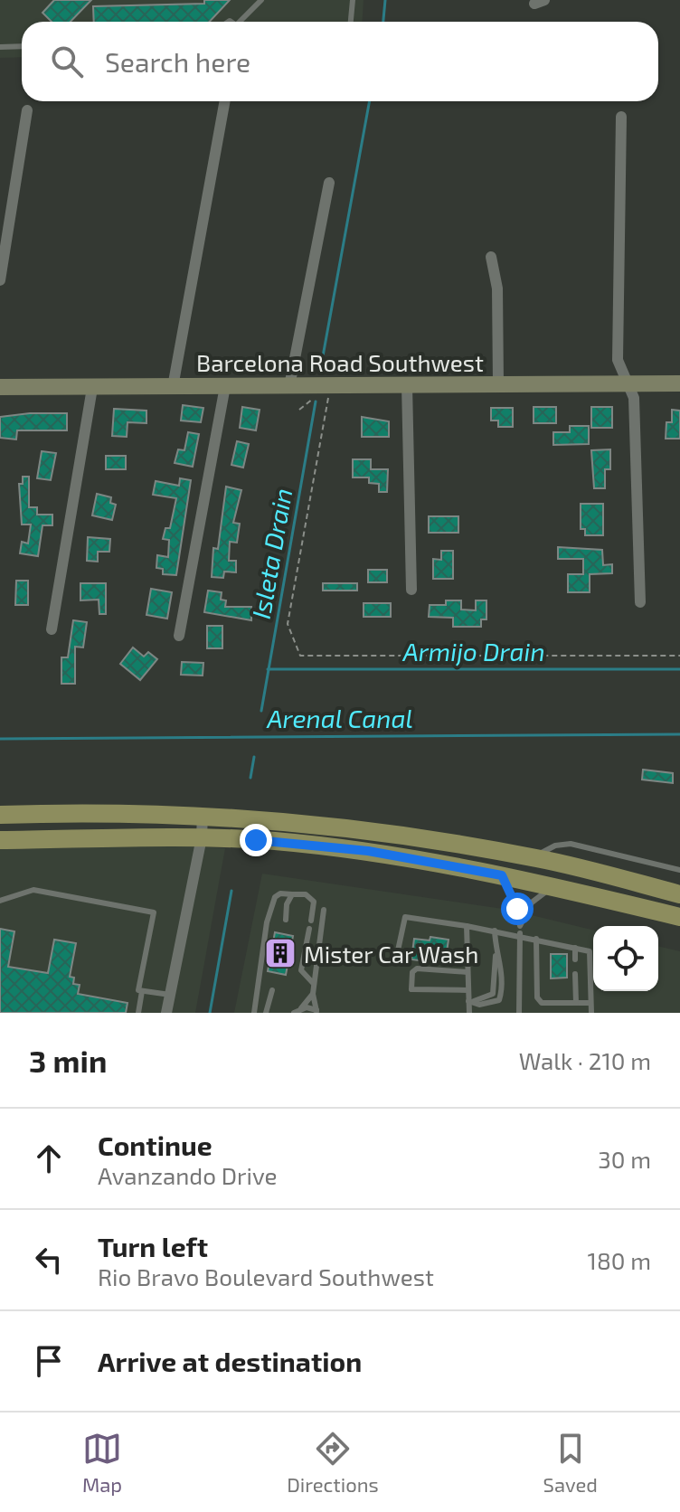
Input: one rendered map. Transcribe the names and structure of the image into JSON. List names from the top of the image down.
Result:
{
  "streets": {
    "street": ["Barcelona Road Southwest"]
  },
  "water": ["Isleta Drain", "Armijo Drain", "Arenal Canal"],
  "places": {
    "building": ["Mister Car Wash"]
  },
  "page": {
    "search": "Search here",
    "heading": ["3 min", "Walk · 210 m"],
    "list": [
      ["Continue", "Avanzando Drive", "30 m"],
      ["Turn left", "Rio Bravo Boulevard Southwest", "180 m"],
      "Arrive at destination"
    ],
    "nav": ["Map", "Directions", "Saved"]
  }
}
